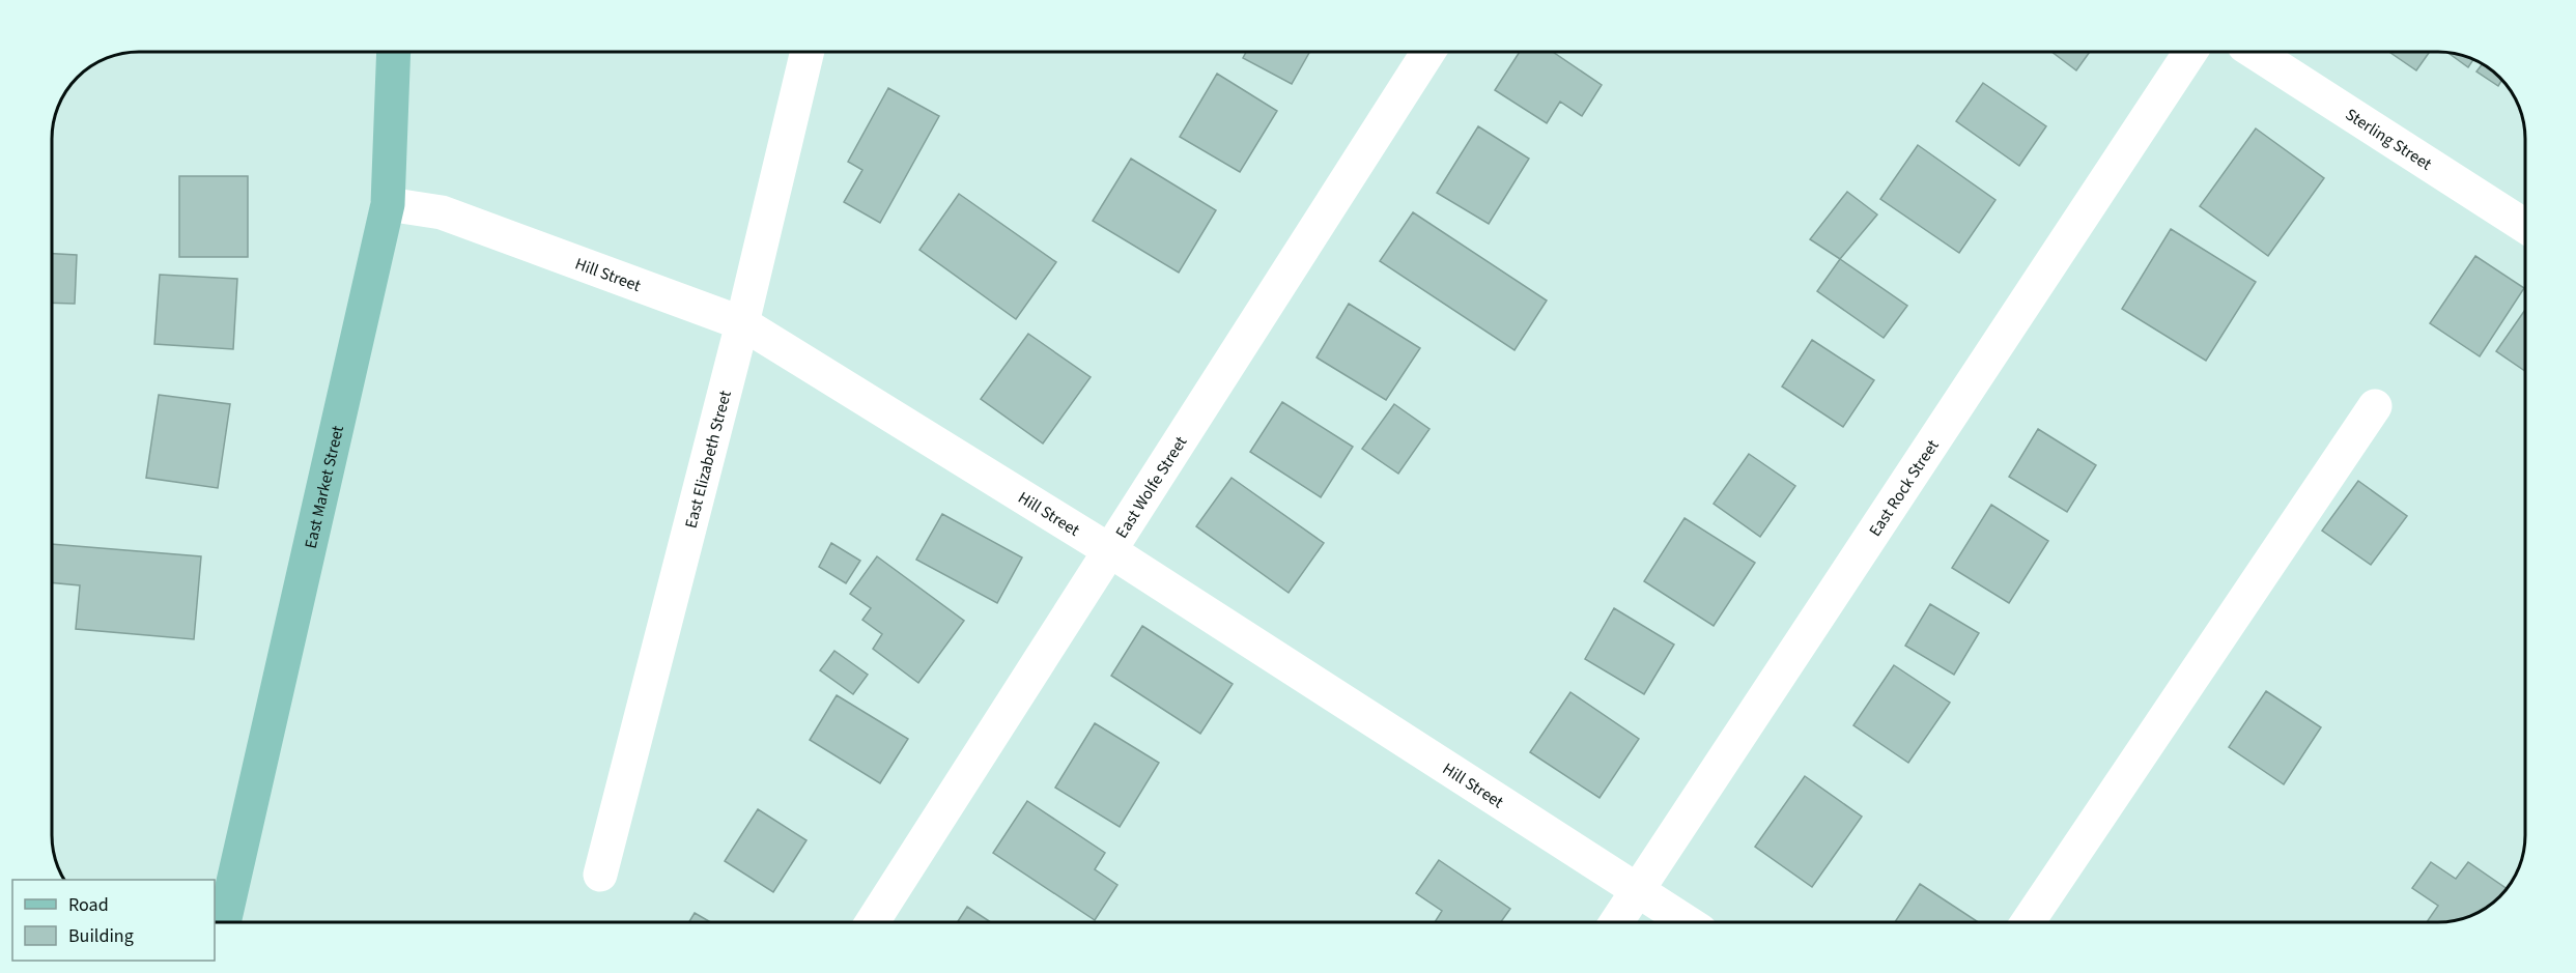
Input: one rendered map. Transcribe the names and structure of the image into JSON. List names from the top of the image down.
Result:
{
  "streets": {
    "main road": ["East Market Street"],
    "street": [
      "Sterling Street",
      "Hill Street",
      "East Elizabeth Street",
      "East Wolfe Street",
      "East Rock Street"
    ]
  },
  "crossings": [
    ["Hill Street", "East Elizabeth Street"],
    ["Hill Street", "East Market Street"],
    ["Hill Street", "East Wolfe Street"],
    ["Hill Street", "East Rock Street"]
  ],
  "legend": ["Road", "Building"]
}
